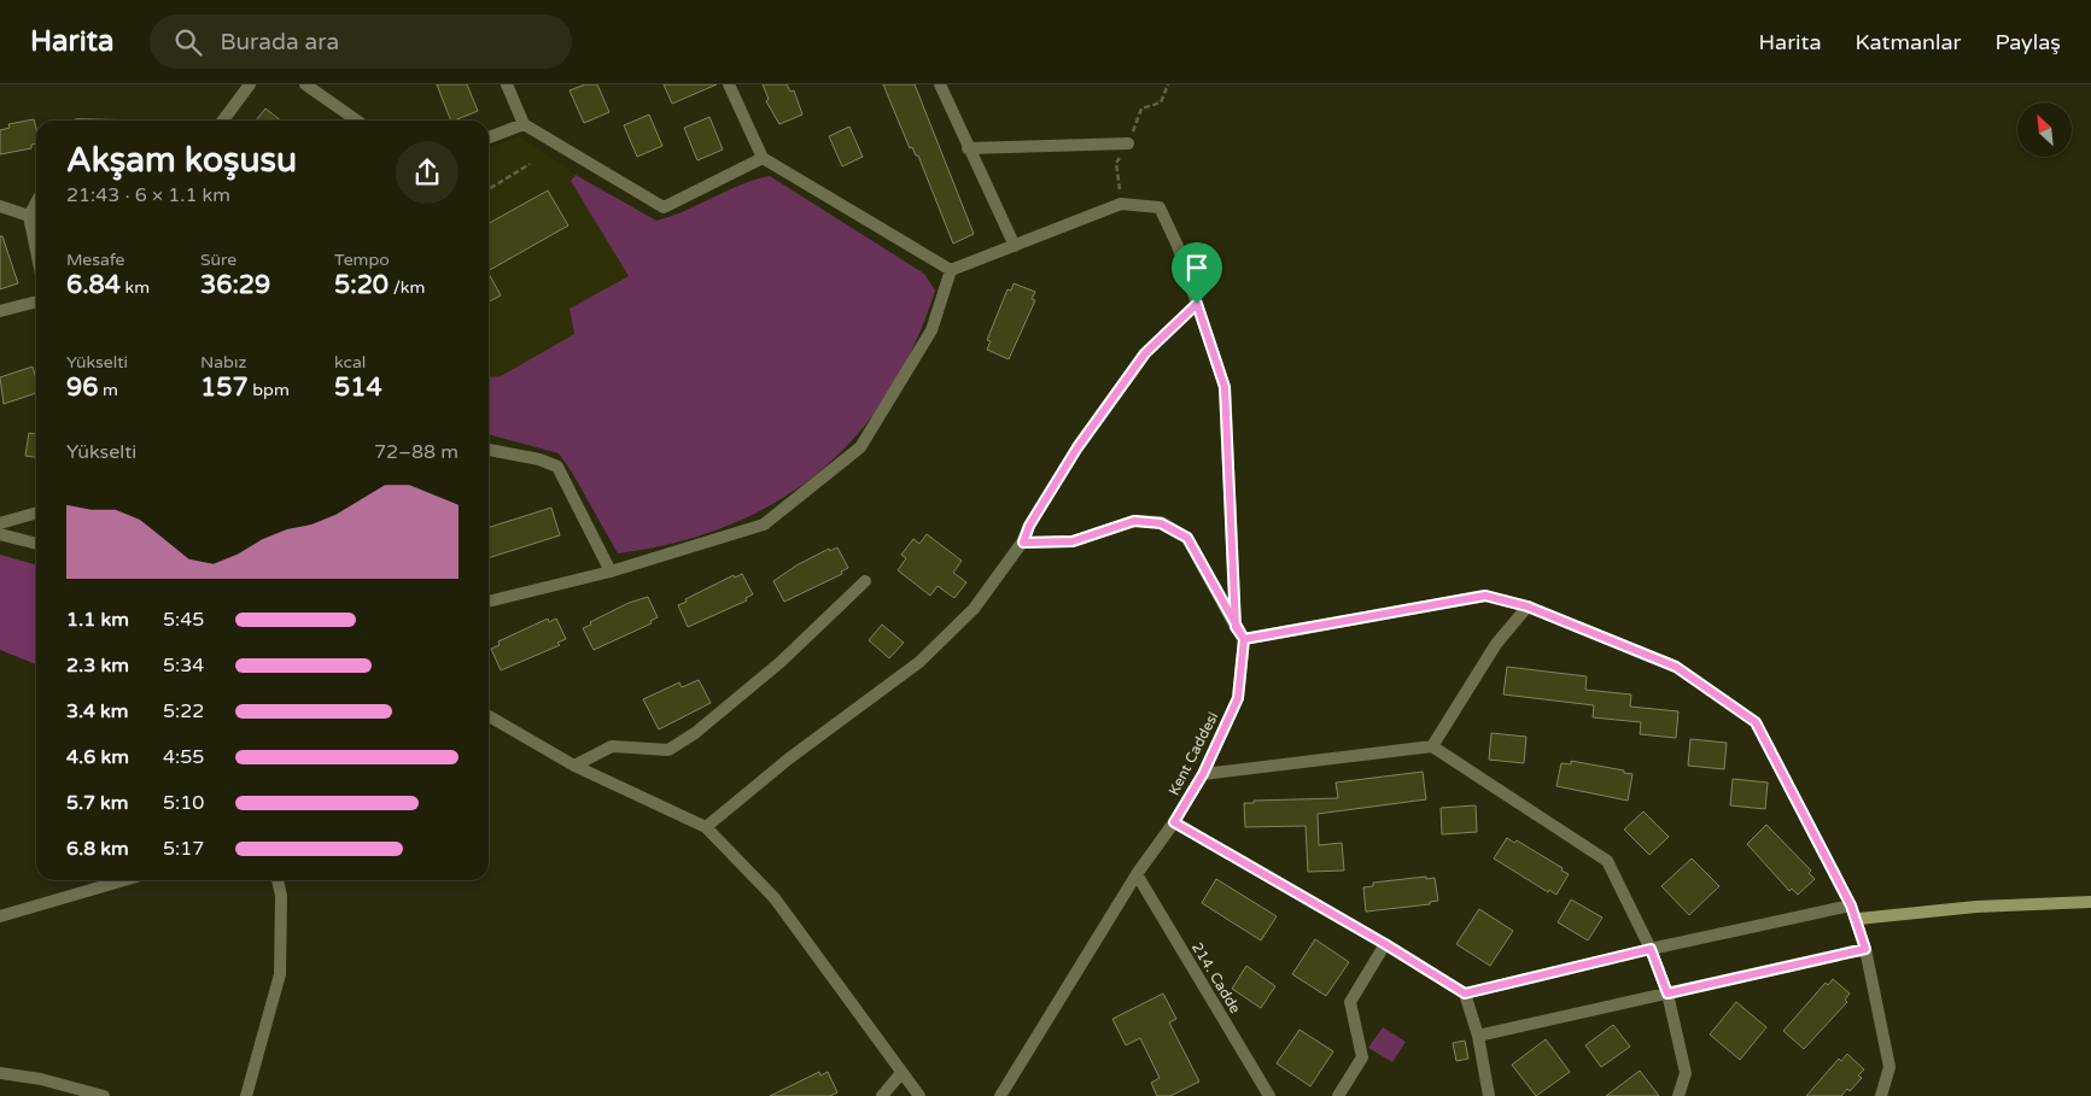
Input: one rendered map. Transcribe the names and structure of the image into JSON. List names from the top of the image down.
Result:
{
  "streets": {
    "street": ["Kent Caddesi", "214. Cadde"]
  },
  "crossings": [
    ["Kent Caddesi", "214. Cadde"]
  ],
  "north": "top left",
  "page": {
    "header": "Harita",
    "search": "Burada ara",
    "nav": ["Harita", "Katmanlar", "Paylaş"],
    "heading": ["Akşam koşusu", "21:43 · 6 × 1.1 km"],
    "stats": [
      ["Mesafe", "6.84 km"],
      ["Süre", "36:29"],
      ["Tempo", "5:20 /km"],
      ["Yükselti", "96 m"],
      ["Nabız", "157 bpm"],
      ["kcal", "514"]
    ],
    "chart": ["Yükselti", "72–88 m"],
    "list": [
      {
        "name": "1.1 km",
        "note": "5:45"
      },
      {
        "name": "2.3 km",
        "note": "5:34"
      },
      {
        "name": "3.4 km",
        "note": "5:22"
      },
      {
        "name": "4.6 km",
        "note": "4:55"
      },
      {
        "name": "5.7 km",
        "note": "5:10"
      },
      {
        "name": "6.8 km",
        "note": "5:17"
      }
    ]
  }
}
